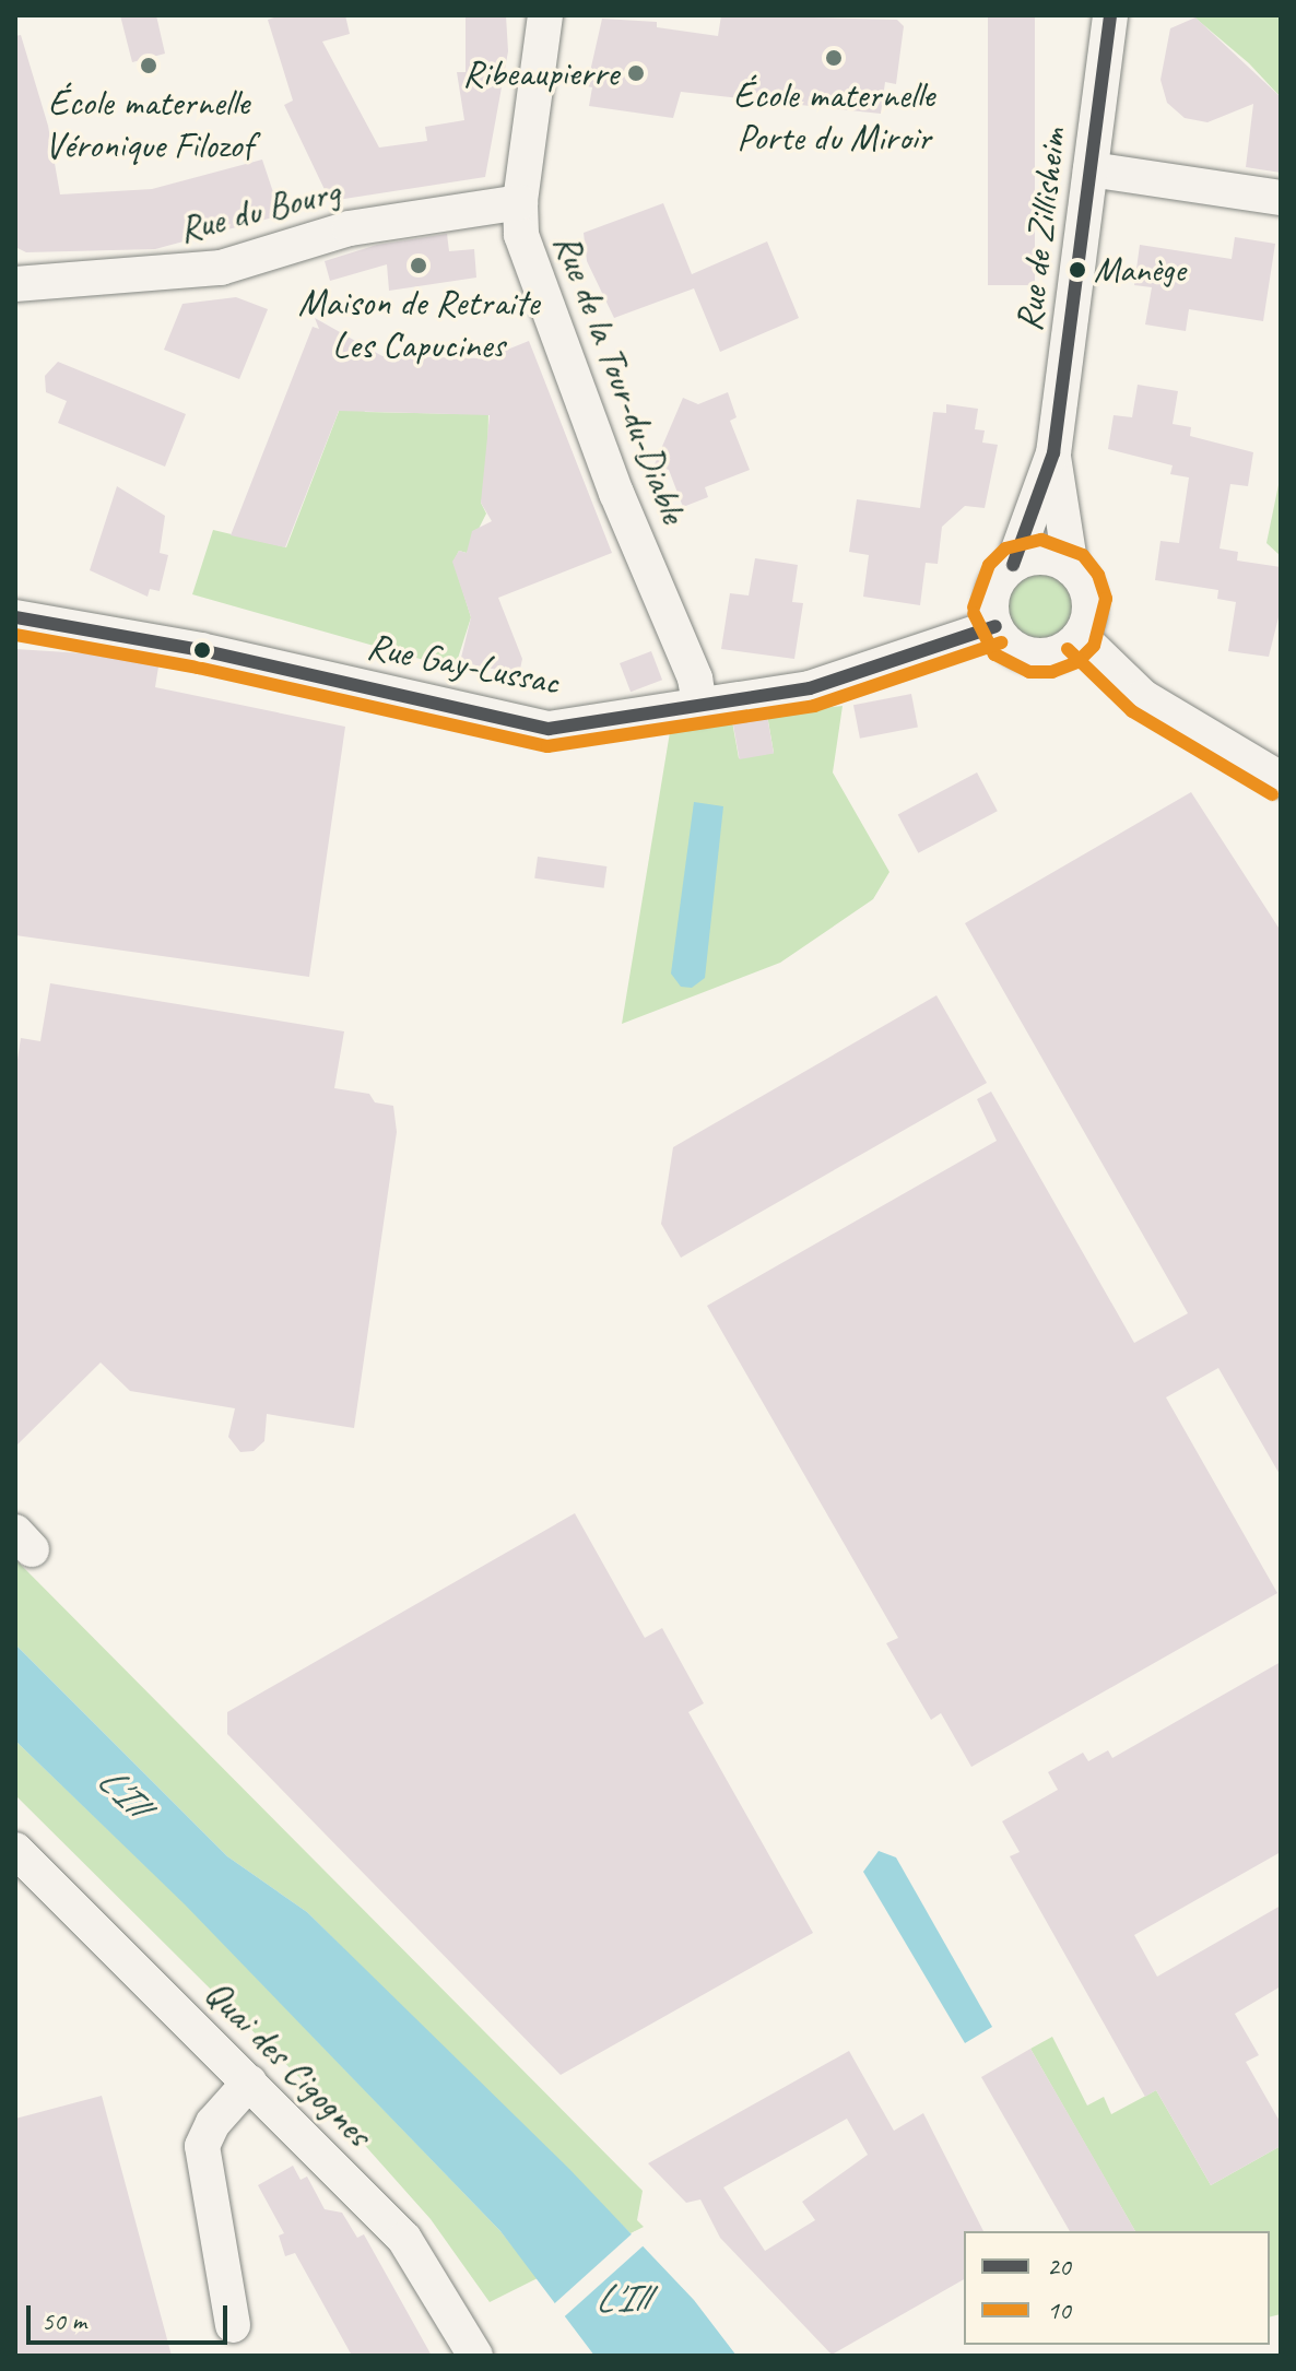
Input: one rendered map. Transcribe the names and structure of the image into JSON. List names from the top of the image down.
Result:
{
  "streets": {
    "street": [
      "Rue du Bourg",
      "Rue de Zillisheim",
      "Rue de la Tour-du-Diable",
      "Rue Gay-Lussac",
      "Quai des Cigognes"
    ]
  },
  "crossings": [
    ["Rue du Bourg", "Rue de la Tour-du-Diable"],
    ["Rue de Zillisheim", "Rue Gay-Lussac"],
    ["Rue de la Tour-du-Diable", "Rue Gay-Lussac"]
  ],
  "water": ["L'Ill"],
  "places": [
    "École maternelle Porte du Miroir",
    "École maternelle Véronique Filozof",
    "Ribeaupierre",
    "Maison de Retraite Les Capucines",
    "Manège"
  ],
  "lines": ["transit line 20", "transit line 10"],
  "legend": ["20", "10"],
  "scale_bar": "50 m"
}
